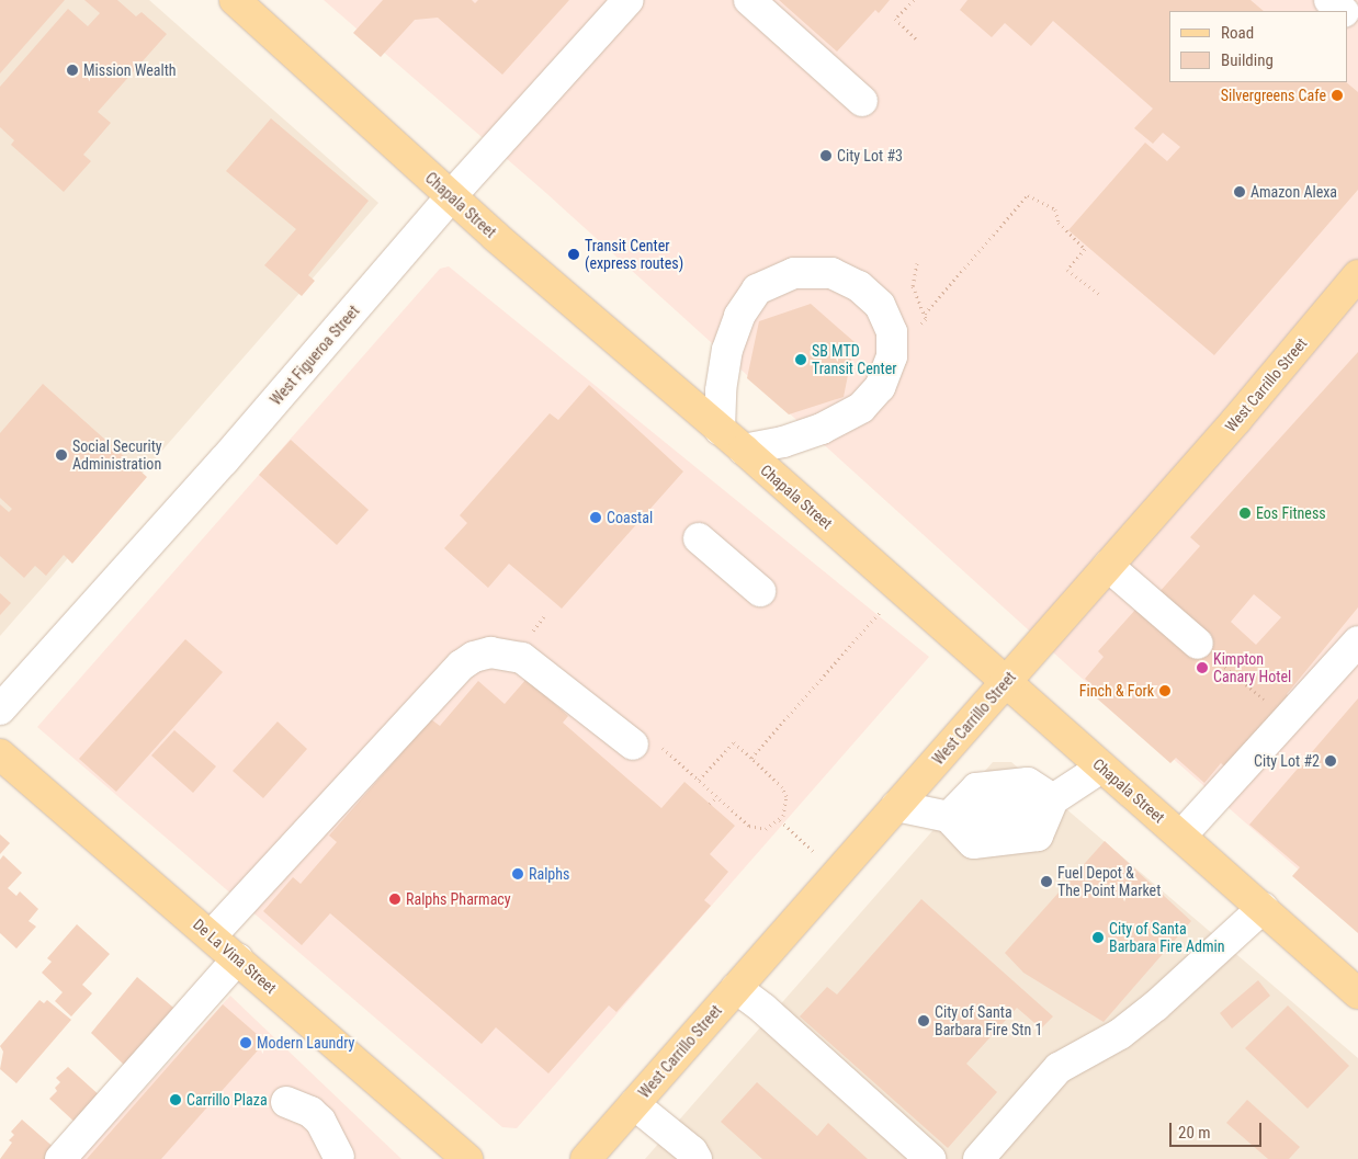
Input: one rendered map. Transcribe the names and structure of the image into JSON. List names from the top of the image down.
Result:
{
  "streets": {
    "main road": ["Chapala Street", "West Carrillo Street", "De La Vina Street"],
    "street": ["West Figueroa Street"]
  },
  "crossings": [
    ["Chapala Street", "West Figueroa Street"],
    ["Chapala Street", "West Carrillo Street"]
  ],
  "places": [
    "Mission Wealth",
    "Silvergreens Cafe",
    "City Lot #3",
    "Amazon Alexa",
    "Transit Center (express routes)",
    "SB MTD Transit Center",
    "Social Security Administration",
    "Eos Fitness",
    "Coastal",
    "Kimpton Canary Hotel",
    "Finch & Fork",
    "City Lot #2",
    "Ralphs",
    "Fuel Depot & The Point Market",
    "Ralphs Pharmacy",
    "City of Santa Barbara Fire Admin",
    "City of Santa Barbara Fire Stn 1",
    "Modern Laundry",
    "Carrillo Plaza"
  ],
  "legend": ["Road", "Building"],
  "scale_bar": "20 m"
}
